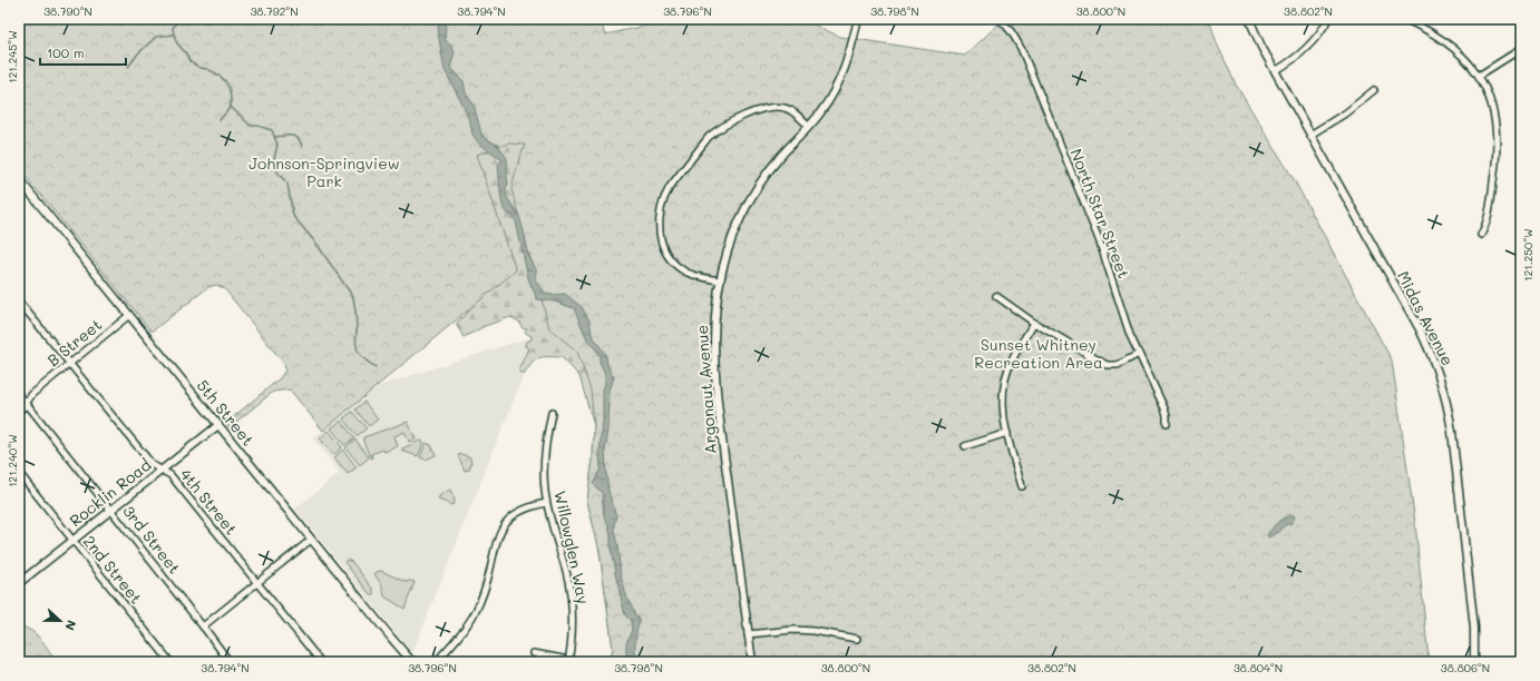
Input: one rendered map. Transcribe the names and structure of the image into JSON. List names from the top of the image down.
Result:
{
  "streets": {
    "street": [
      "North Star Street",
      "Midas Avenue",
      "B Street",
      "Argonaut Avenue",
      "5th Street",
      "Rocklin Road",
      "4th Street",
      "3rd Street",
      "Willowglen Way",
      "2nd Street"
    ]
  },
  "crossings": [
    ["B Street", "5th Street"],
    ["B Street", "4th Street"],
    ["B Street", "3rd Street"],
    ["5th Street", "Rocklin Road"],
    ["Rocklin Road", "4th Street"],
    ["Rocklin Road", "3rd Street"],
    ["Rocklin Road", "2nd Street"]
  ],
  "parks": ["Johnson-Springview Park", "Sunset Whitney Recreation Area"],
  "scale_bar": "100 m",
  "north": "right",
  "coordinates": [
    "38.790°N",
    "38.792°N",
    "38.794°N",
    "38.796°N",
    "38.798°N",
    "38.800°N",
    "38.802°N",
    "121.245°W",
    "121.250°W",
    "121.240°W",
    "38.804°N",
    "38.806°N"
  ]
}
